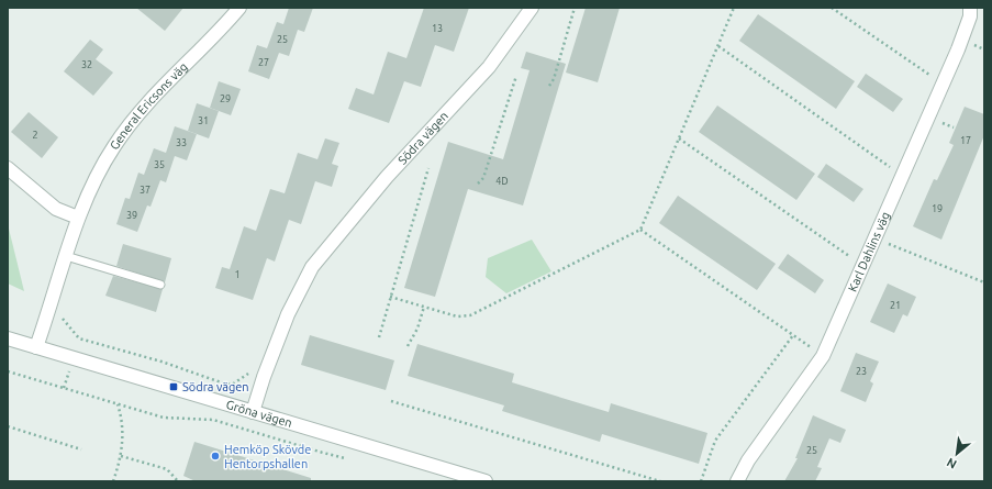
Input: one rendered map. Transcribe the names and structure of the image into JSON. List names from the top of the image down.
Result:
{
  "streets": {
    "street": [
      "General Ericsons väg",
      "Södra vägen",
      "Karl Dahlins väg",
      "Gröna vägen"
    ]
  },
  "crossings": [
    ["General Ericsons väg", "Gröna vägen"],
    ["Södra vägen", "Gröna vägen"]
  ],
  "places": {
    "transit": ["Södra vägen"],
    "other": ["Hemköp Skövde Hentorpshallen"]
  },
  "house_numbers": [
    "13",
    "25",
    "27",
    "32",
    "29",
    "31",
    "2",
    "17",
    "33",
    "35",
    "4D",
    "37",
    "19",
    "39",
    "1",
    "21",
    "23",
    "25"
  ],
  "north": "bottom left"
}
